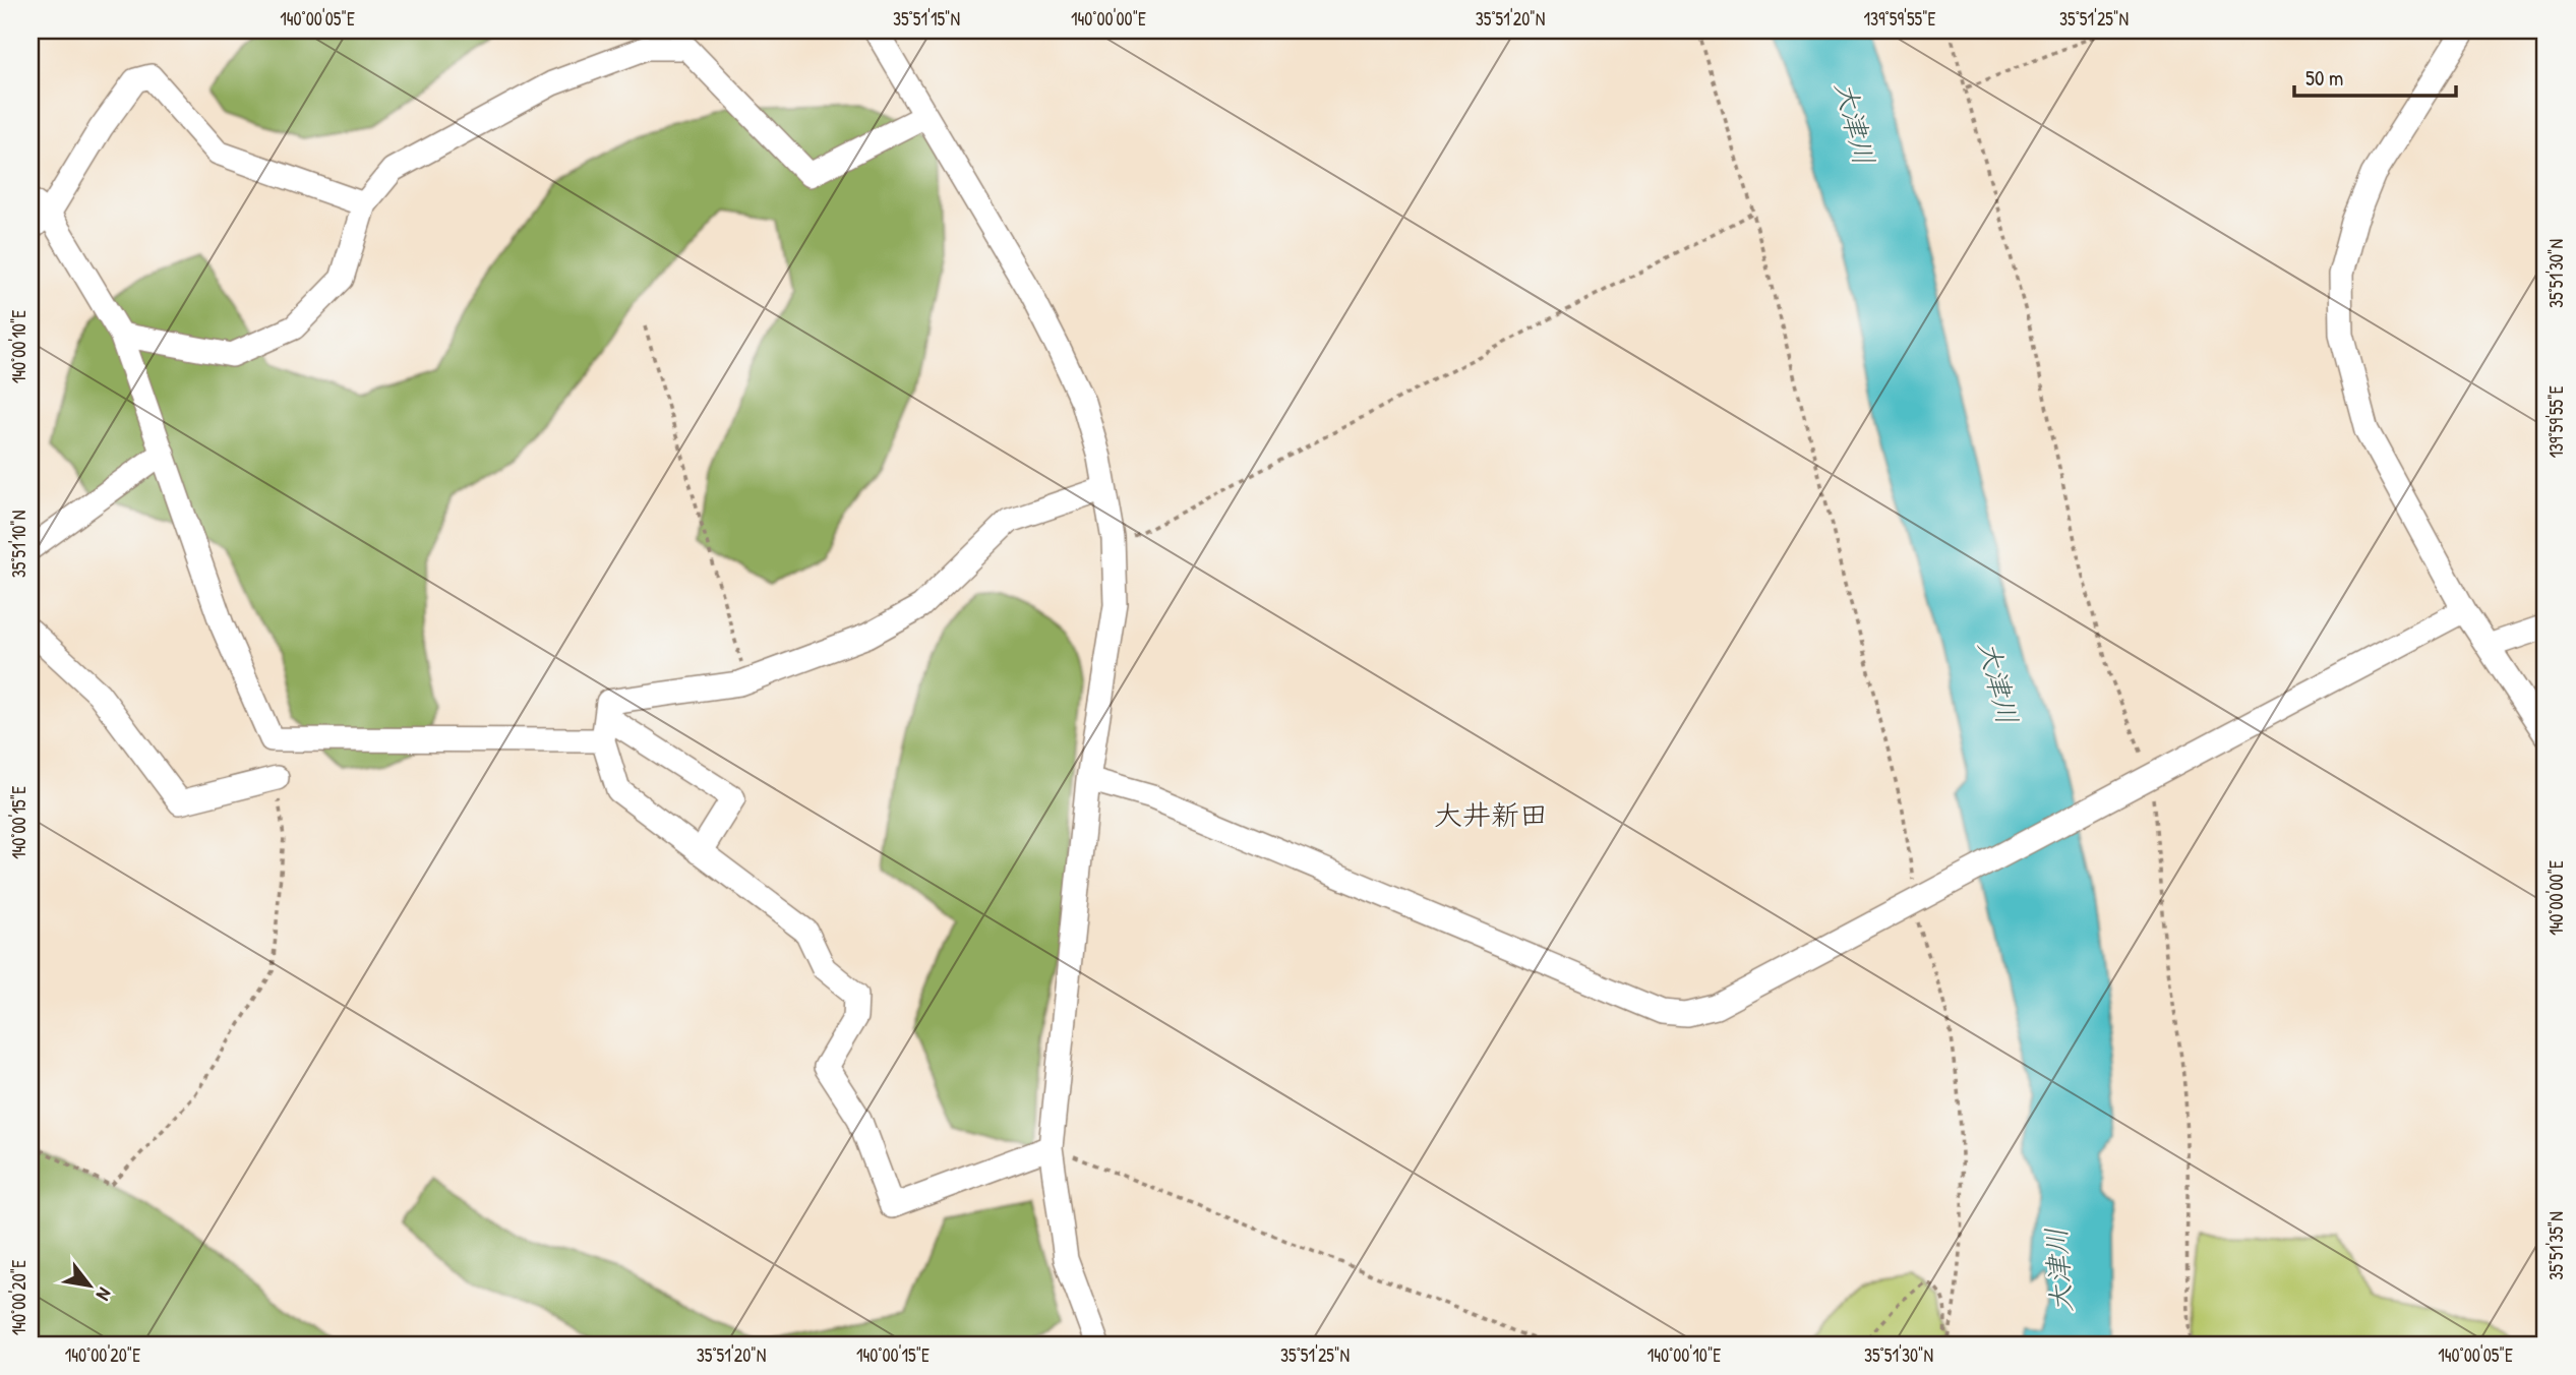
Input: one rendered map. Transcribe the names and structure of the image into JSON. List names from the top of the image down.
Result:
{
  "districts": ["大井新田"],
  "water": ["大津川"],
  "scale_bar": "50 m",
  "north": "bottom right",
  "coordinates": [
    "140°00'05\"E",
    "35°51'15\"N",
    "140°00'00\"E",
    "35°51'20\"N",
    "139°59'55\"E",
    "35°51'25\"N",
    "35°51'30\"N",
    "140°00'10\"E",
    "35°51'10\"N",
    "140°00'15\"E",
    "35°51'35\"N",
    "140°00'20\"E"
  ]
}
